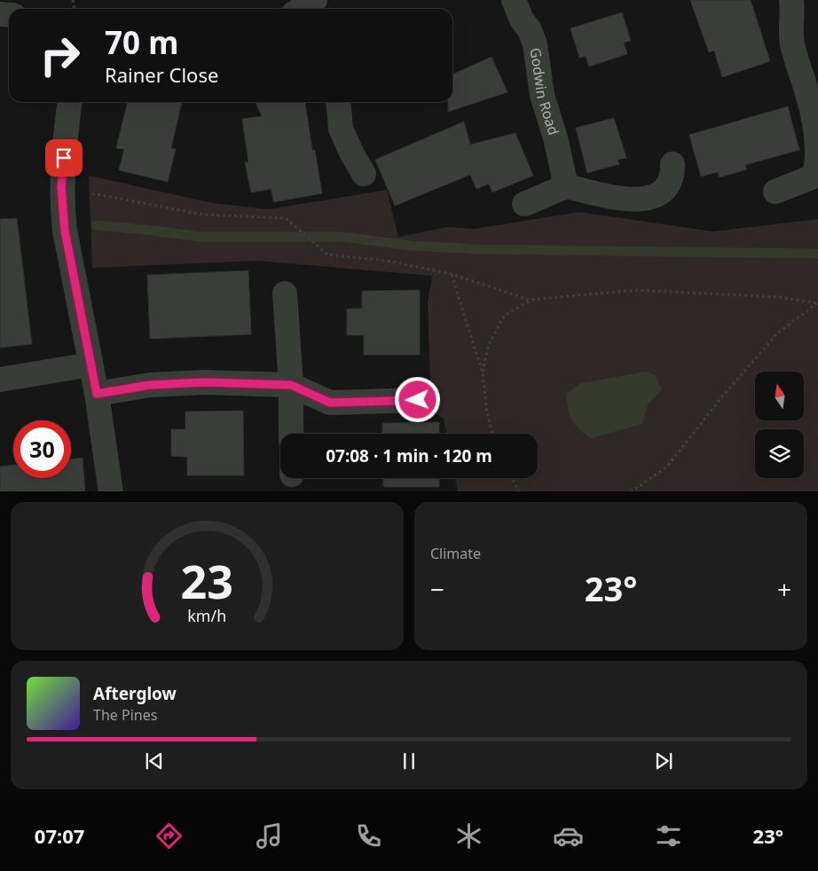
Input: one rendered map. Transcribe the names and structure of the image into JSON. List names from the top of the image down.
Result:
{
  "streets": {
    "street": ["Godwin Road"]
  },
  "north": "top",
  "page": {
    "turn": ["70 m", "Rainer Close"],
    "limit": "30",
    "trip": "07:08 · 1 min · 120 m",
    "tile": "Climate",
    "heat": ["−", "23°", "+"],
    "song": ["Afterglow", "The Pines"],
    "tabs": ["07:07", "23°"],
    "gauge": ["23", "km/h"]
  }
}
